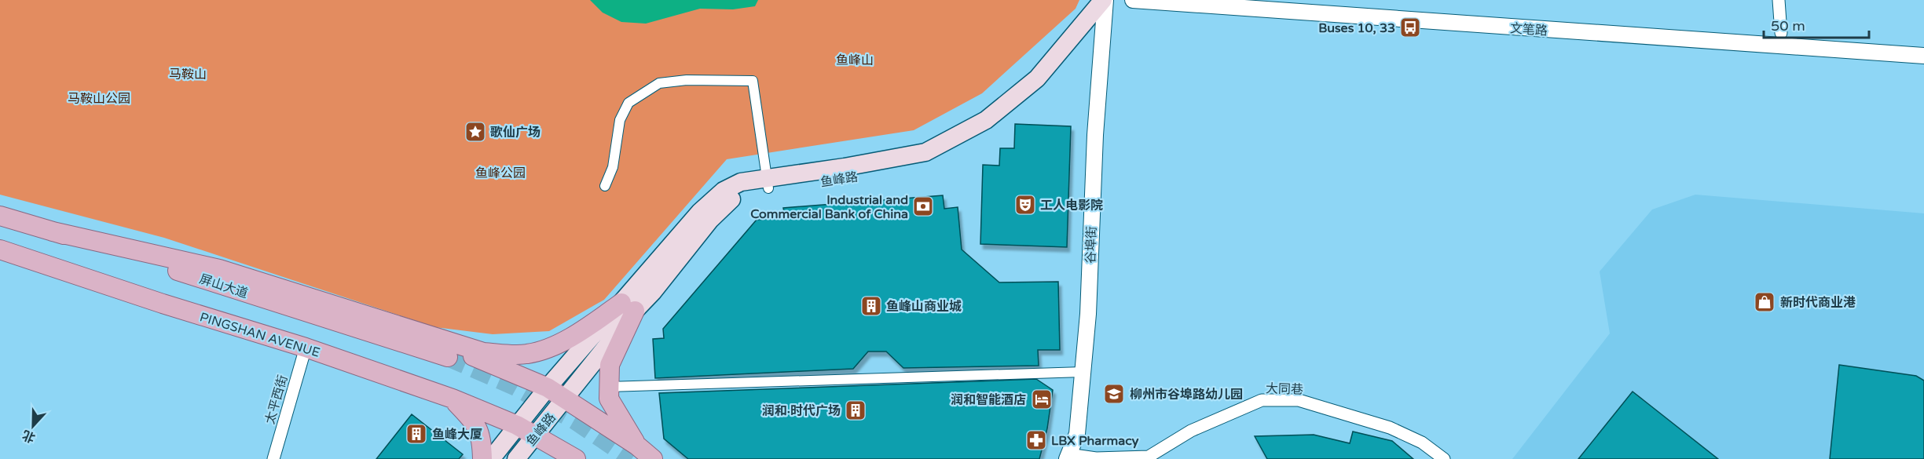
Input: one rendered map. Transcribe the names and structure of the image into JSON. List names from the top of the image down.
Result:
{
  "streets": {
    "main road": ["鱼峰路", "屏山大道", "PINGSHAN AVENUE"],
    "street": [
      "文笔路",
      "谷埠街",
      "大同巷",
      "太平西街"
    ]
  },
  "crossings": [
    ["鱼峰路", "谷埠街"],
    ["鱼峰路", "PINGSHAN AVENUE"],
    ["谷埠街", "大同巷"],
    ["PINGSHAN AVENUE", "太平西街"]
  ],
  "parks": [
    "鱼峰山",
    "马鞍山",
    "马鞍山公园",
    "鱼峰公园"
  ],
  "places": {
    "bus stop": ["Buses 10, 33"],
    "place": ["歌仙广场"],
    "theatre": ["工人电影院"],
    "bank": ["Industrial and Commercial Bank of China"],
    "shop": ["新时代商业港"],
    "building": ["鱼峰山商业城", "润和·时代广场", "鱼峰大厦"],
    "school or university": ["柳州市谷埠路幼儿园"],
    "hotel": ["润和智能酒店"],
    "pharmacy": ["LBX Pharmacy"]
  },
  "scale_bar": "50 m",
  "north": "bottom"
}
